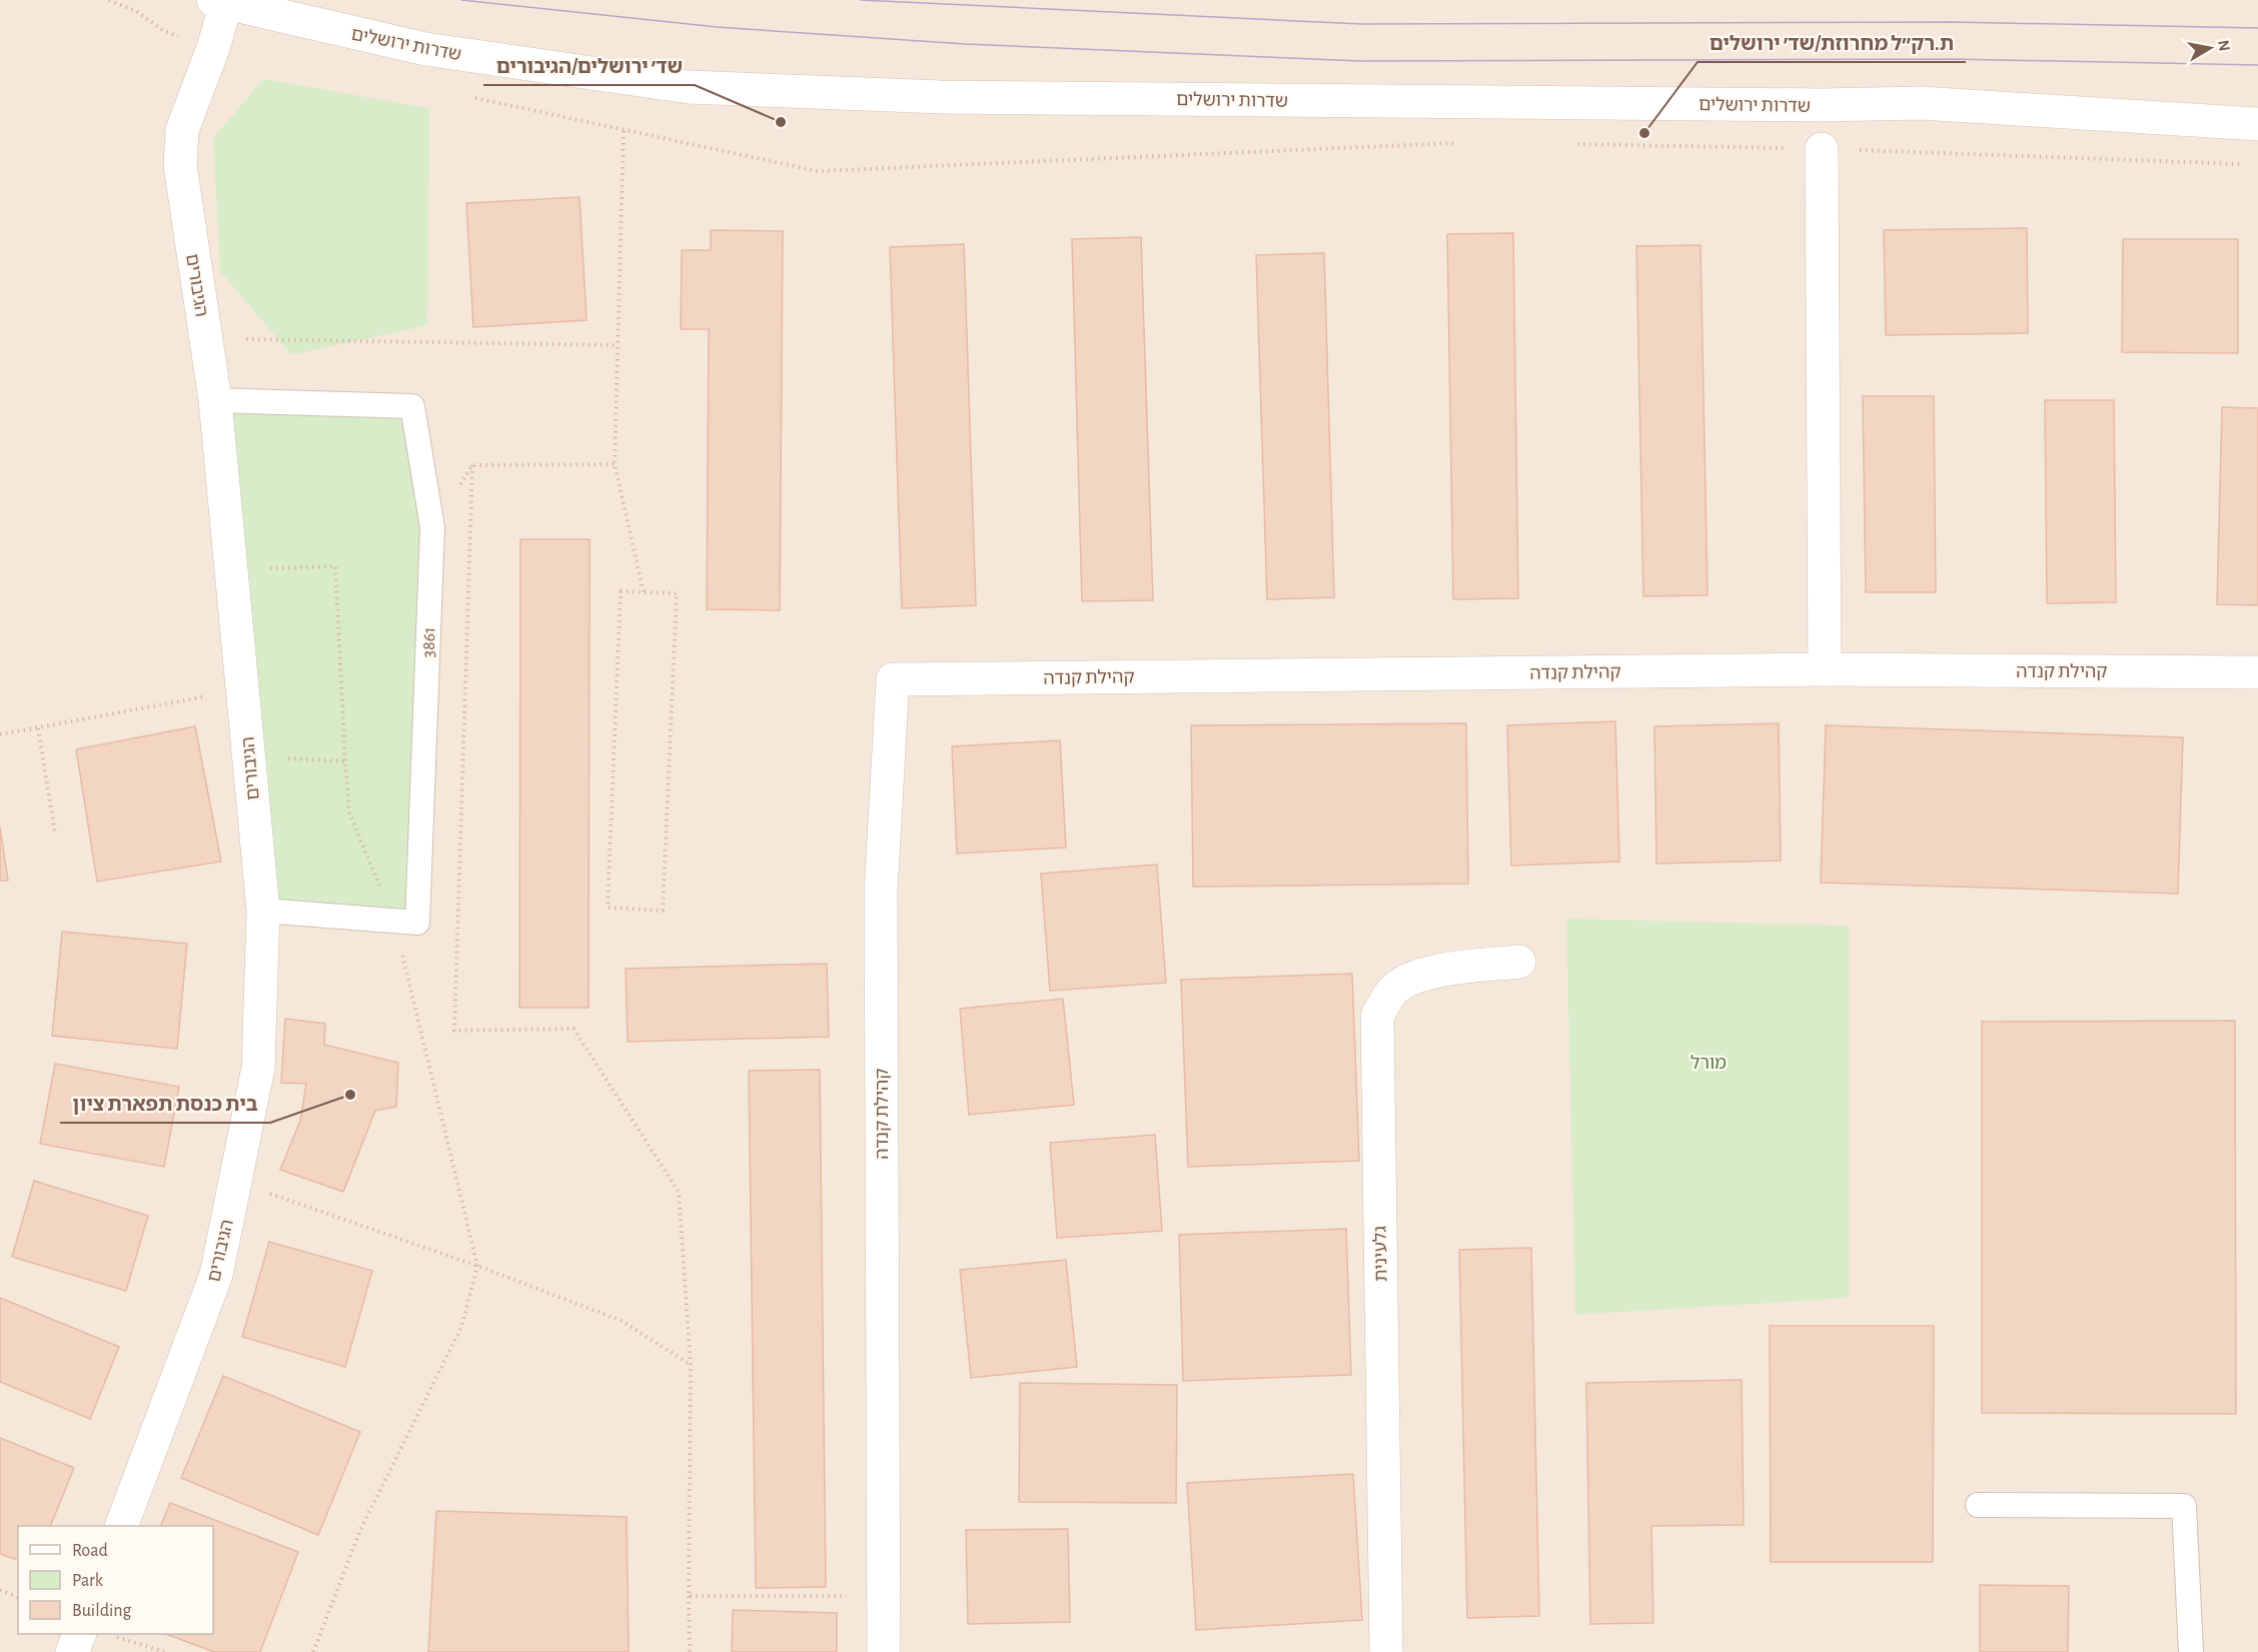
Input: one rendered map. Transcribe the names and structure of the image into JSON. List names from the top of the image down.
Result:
{
  "streets": {
    "street": [
      "שדרות ירושלים",
      "הגיבורים",
      "קהילת קנדה",
      "גלעינית"
    ],
    "lane": ["3861"]
  },
  "crossings": [
    ["שדרות ירושלים", "הגיבורים"],
    ["הגיבורים", "3861"]
  ],
  "parks": ["מורל"],
  "places": ["שד׳ ירושלים/הגיבורים", "ת.רק״ל מחרוזת/שד׳ ירושלים", "בית כנסת תפארת ציון"],
  "legend": ["Road", "Park", "Building"],
  "north": "right"
}
